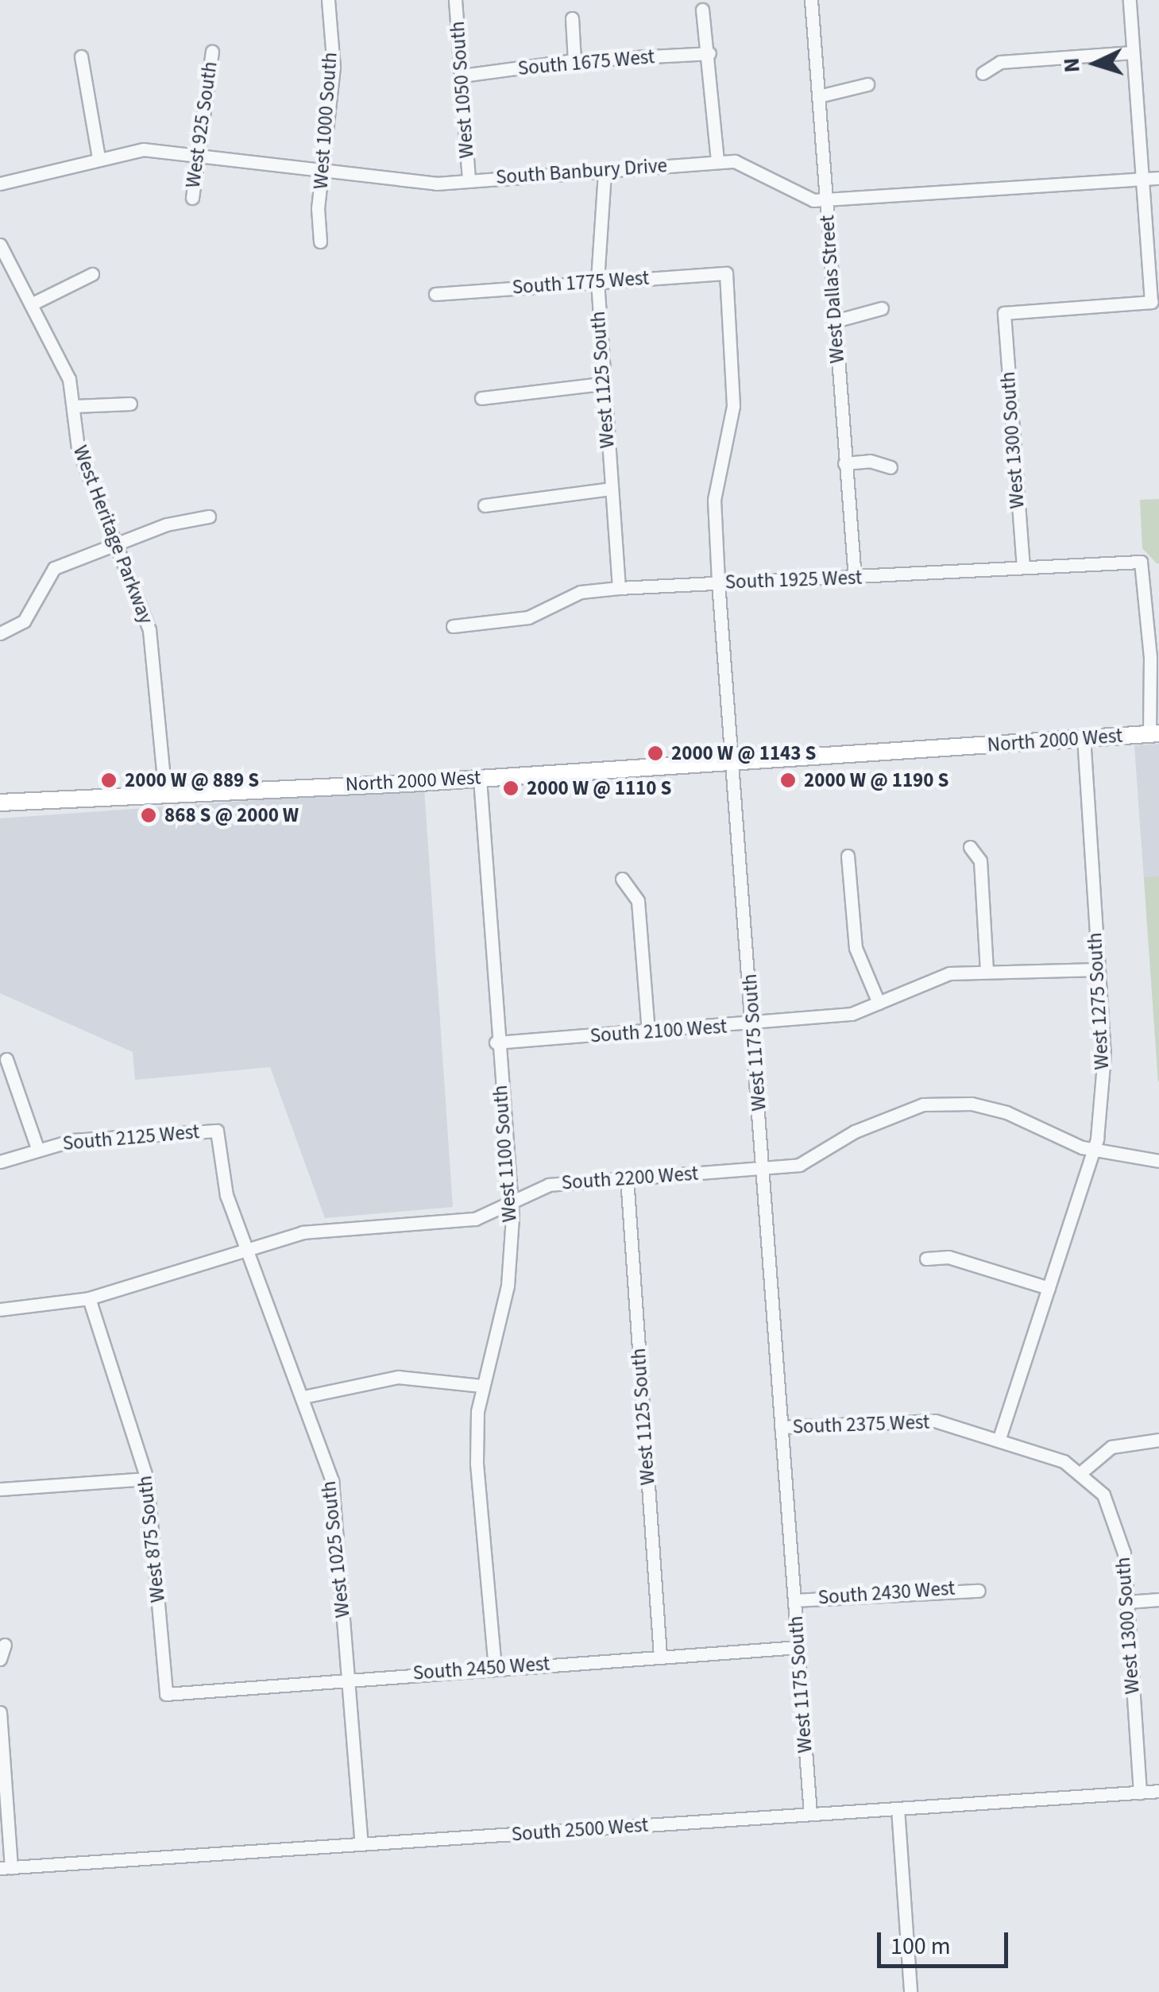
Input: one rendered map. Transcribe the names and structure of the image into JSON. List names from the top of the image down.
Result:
{
  "streets": {
    "main road": ["North 2000 West"],
    "street": [
      "South 1675 West",
      "West 1050 South",
      "West 1000 South",
      "West 925 South",
      "South Banbury Drive",
      "South 1775 West",
      "West Dallas Street",
      "West 1125 South",
      "West 1300 South",
      "West Heritage Parkway",
      "South 1925 West",
      "West 1275 South",
      "South 2100 West",
      "West 1175 South",
      "South 2125 West",
      "West 1100 South",
      "South 2200 West",
      "South 2375 West",
      "West 875 South",
      "West 1025 South",
      "South 2430 West",
      "South 2450 West",
      "South 2500 West"
    ]
  },
  "crossings": [
    ["South 1675 West", "West 1050 South"],
    ["West 1050 South", "South Banbury Drive"],
    ["West 1000 South", "South Banbury Drive"],
    ["West 925 South", "South Banbury Drive"],
    ["South Banbury Drive", "West Dallas Street"],
    ["South Banbury Drive", "West 1125 South"],
    ["South Banbury Drive", "West 1300 South"],
    ["South 1775 West", "West 1125 South"],
    ["South 1775 West", "West 1175 South"],
    ["West Dallas Street", "South 1925 West"],
    ["West 1125 South", "South 1925 West"],
    ["West 1125 South", "South 2200 West"],
    ["West 1125 South", "South 2450 West"],
    ["West 1300 South", "South 1925 West"],
    ["West 1300 South", "South 2375 West"],
    ["West 1300 South", "South 2500 West"],
    ["West Heritage Parkway", "North 2000 West"],
    ["South 1925 West", "North 2000 West"],
    ["South 1925 West", "West 1175 South"],
    ["North 2000 West", "West 1275 South"],
    ["North 2000 West", "West 1175 South"],
    ["North 2000 West", "West 1100 South"],
    ["West 1275 South", "South 2100 West"],
    ["West 1275 South", "South 2200 West"],
    ["West 1275 South", "South 2375 West"],
    ["South 2100 West", "West 1175 South"],
    ["South 2100 West", "West 1100 South"],
    ["West 1175 South", "South 2200 West"],
    ["West 1175 South", "South 2375 West"],
    ["West 1175 South", "South 2430 West"],
    ["West 1175 South", "South 2450 West"],
    ["West 1175 South", "South 2500 West"],
    ["South 2125 West", "West 1025 South"],
    ["West 1100 South", "South 2200 West"],
    ["West 1100 South", "South 2450 West"],
    ["South 2200 West", "West 875 South"],
    ["South 2200 West", "West 1025 South"],
    ["West 875 South", "South 2450 West"],
    ["West 1025 South", "South 2450 West"],
    ["West 1025 South", "South 2500 West"]
  ],
  "places": [
    "2000 W @ 1143 S",
    "2000 W @ 889 S",
    "2000 W @ 1190 S",
    "2000 W @ 1110 S",
    "868 S @ 2000 W"
  ],
  "scale_bar": "100 m",
  "north": "left"
}
